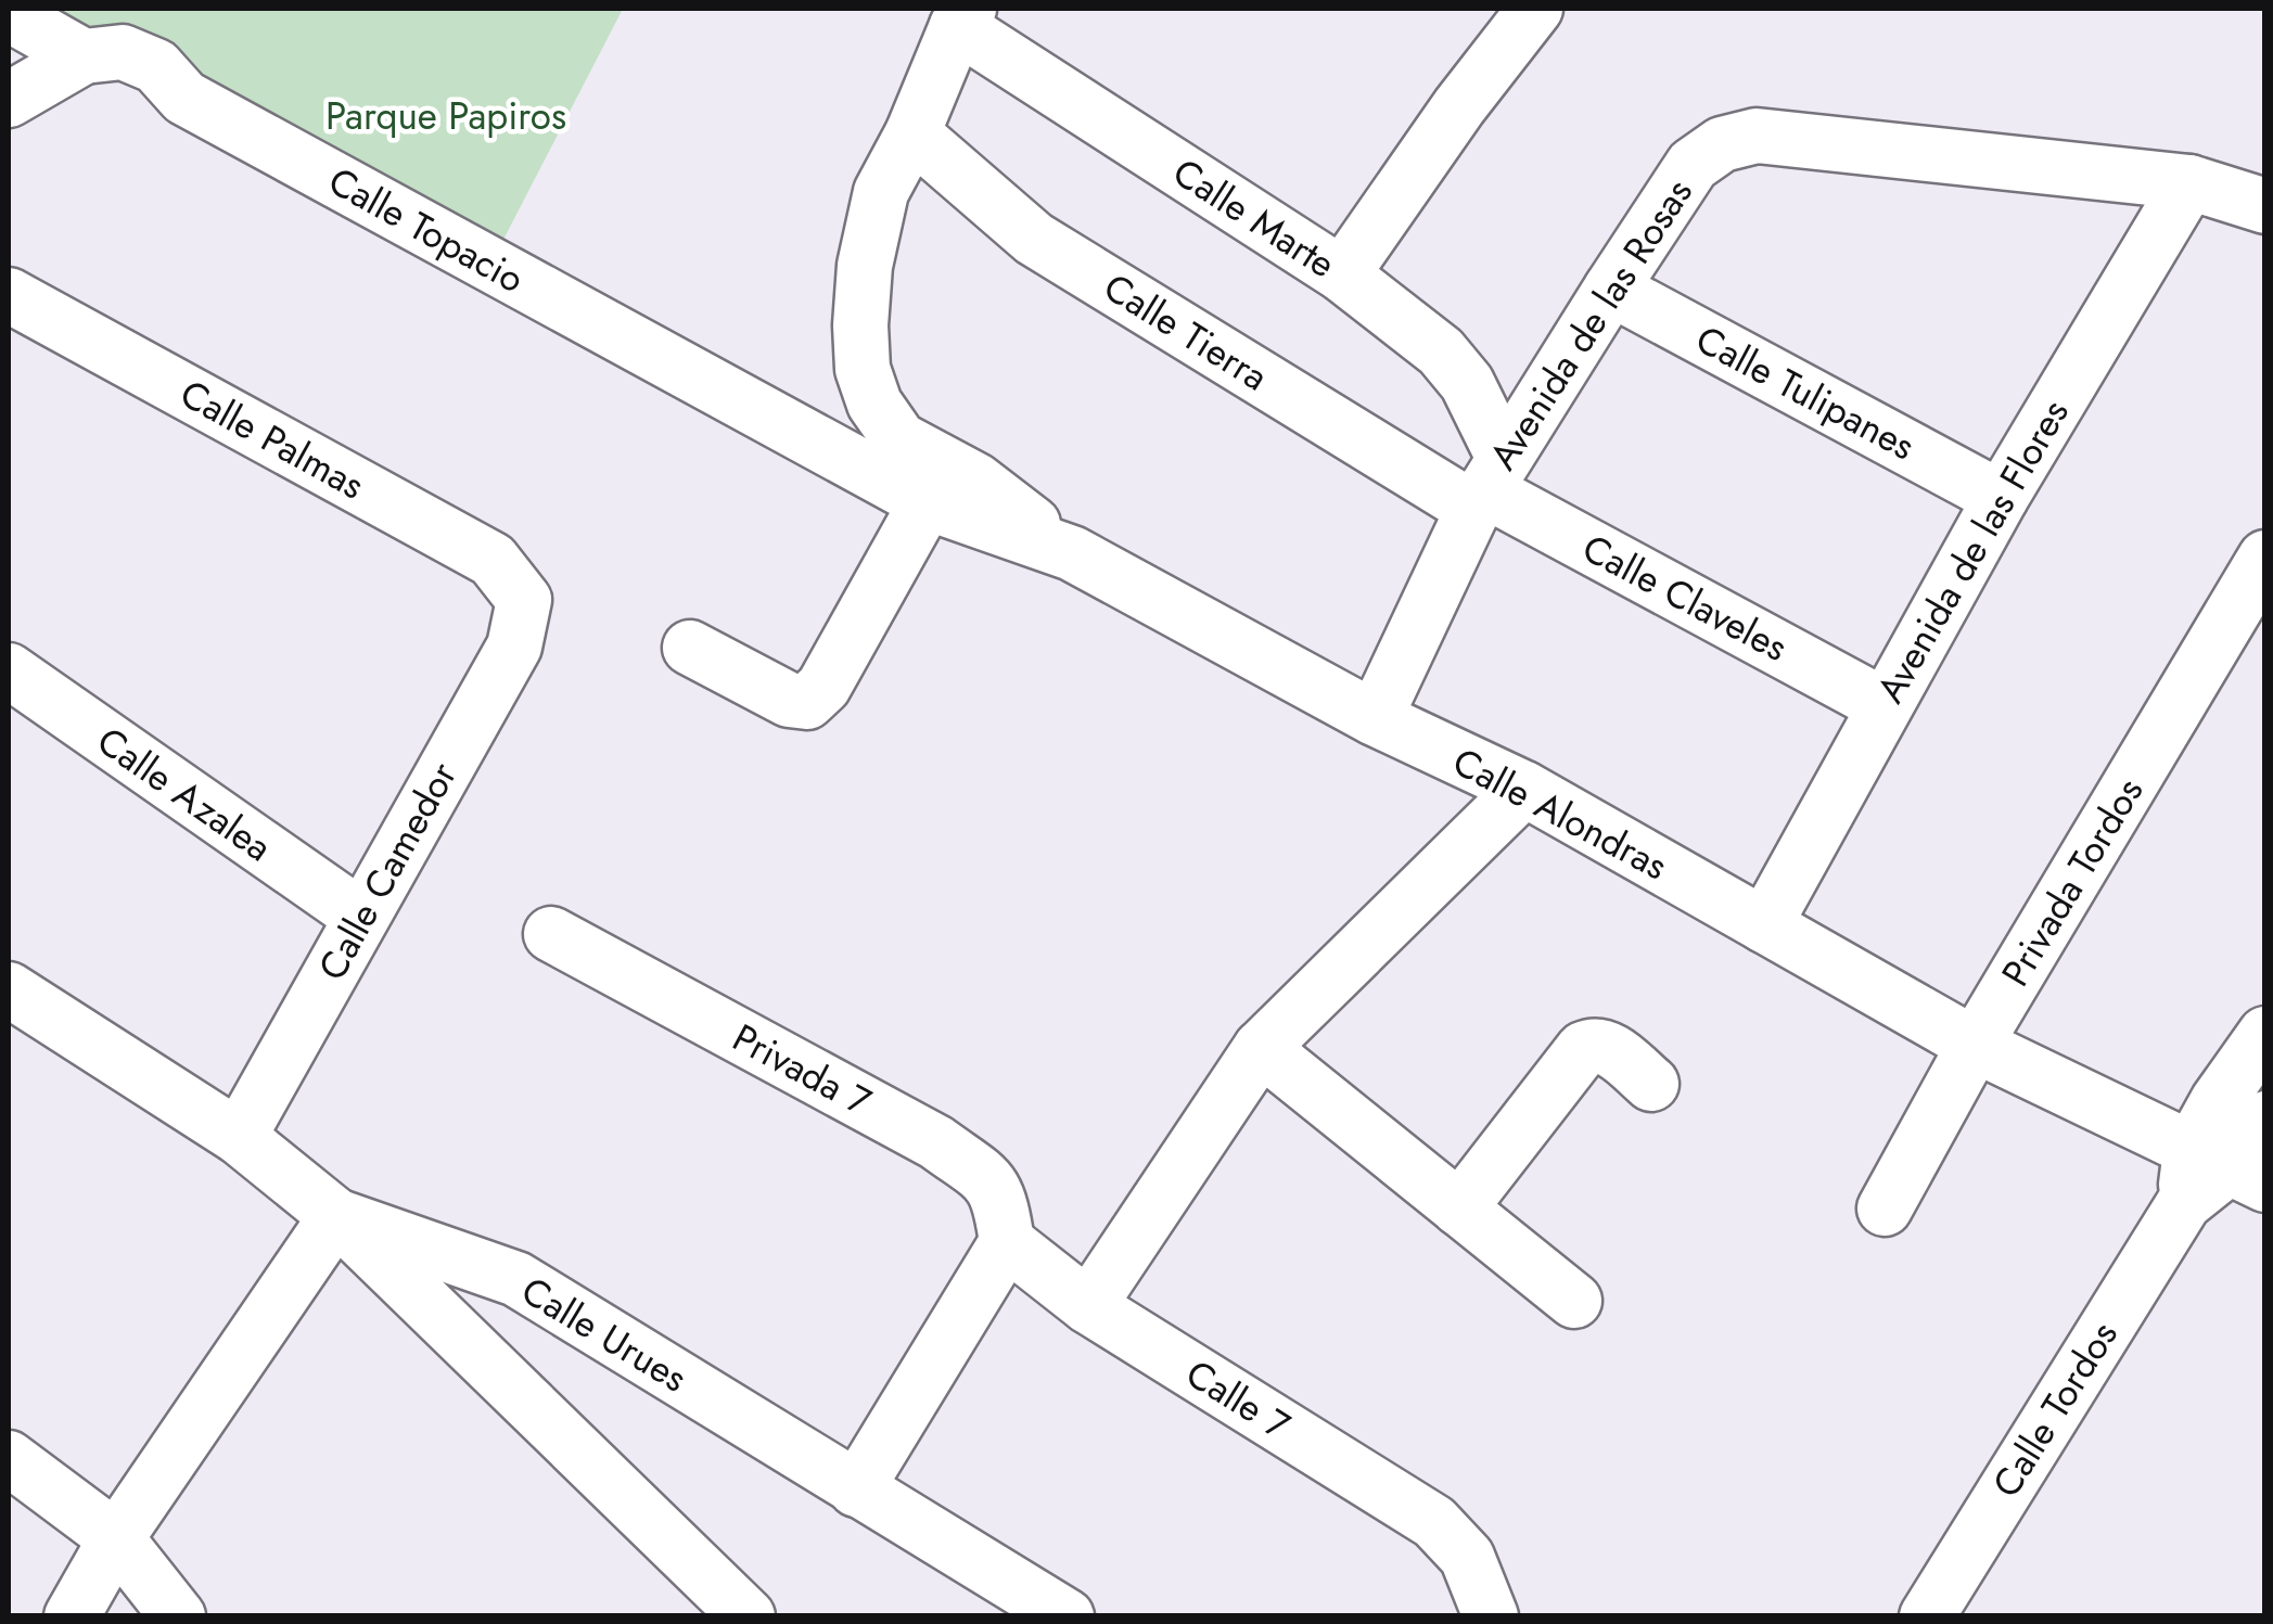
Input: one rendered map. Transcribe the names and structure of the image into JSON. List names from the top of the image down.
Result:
{
  "streets": {
    "street": [
      "Calle Marte",
      "Calle Topacio",
      "Avenida de las Rosas",
      "Calle Tierra",
      "Calle Tulipanes",
      "Calle Palmas",
      "Avenida de las Flores",
      "Calle Claveles",
      "Calle Azalea",
      "Calle Alondras",
      "Calle Camedor",
      "Privada Tordos",
      "Privada 7",
      "Calle Urues",
      "Calle 7",
      "Calle Tordos"
    ]
  },
  "crossings": [
    ["Calle Marte", "Avenida de las Rosas"],
    ["Calle Marte", "Calle Tierra"],
    ["Calle Marte", "Calle Claveles"],
    ["Calle Topacio", "Calle Alondras"],
    ["Avenida de las Rosas", "Calle Tierra"],
    ["Avenida de las Rosas", "Calle Tulipanes"],
    ["Avenida de las Rosas", "Avenida de las Flores"],
    ["Avenida de las Rosas", "Calle Claveles"],
    ["Avenida de las Rosas", "Calle Alondras"],
    ["Calle Tierra", "Calle Claveles"],
    ["Calle Tulipanes", "Avenida de las Flores"],
    ["Calle Palmas", "Calle Camedor"],
    ["Avenida de las Flores", "Calle Claveles"],
    ["Avenida de las Flores", "Calle Alondras"],
    ["Calle Azalea", "Calle Camedor"],
    ["Calle Alondras", "Privada Tordos"],
    ["Calle Alondras", "Calle Tordos"],
    ["Calle Camedor", "Calle Urues"],
    ["Privada 7", "Calle 7"]
  ],
  "parks": ["Parque Papiros"]
}
